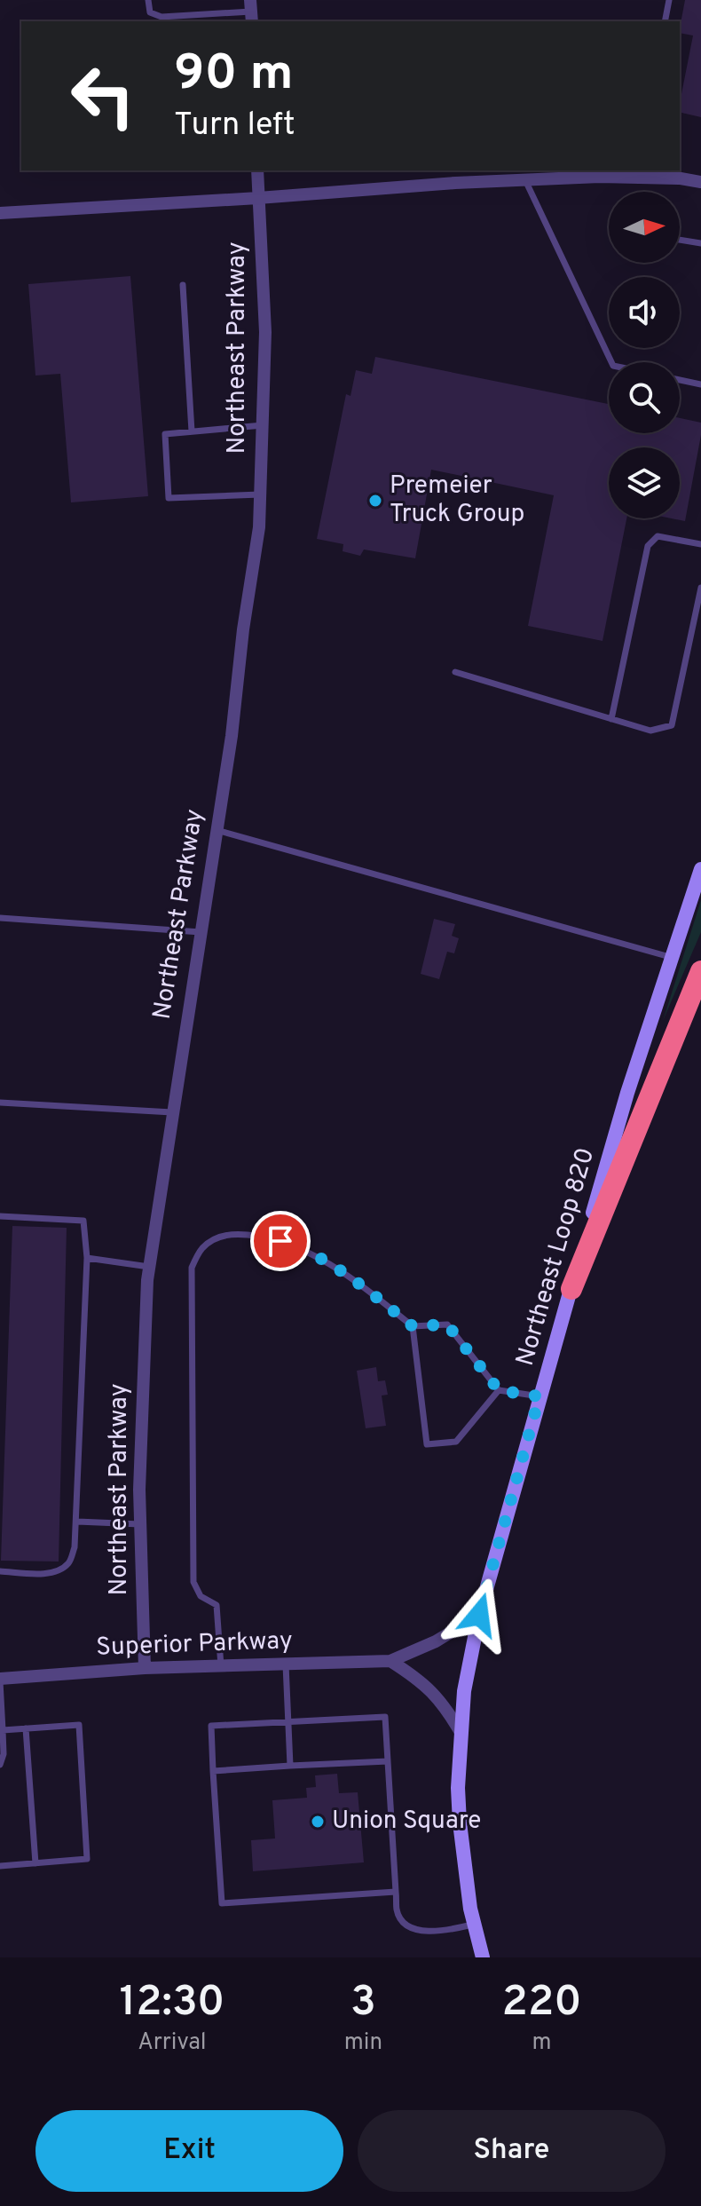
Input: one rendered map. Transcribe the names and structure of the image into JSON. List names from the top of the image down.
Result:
{
  "streets": {
    "main road": ["Northeast Loop 820"],
    "street": ["Northeast Parkway", "Superior Parkway"]
  },
  "crossings": [
    ["Northeast Parkway", "Superior Parkway"]
  ],
  "places": ["Premeier Truck Group", "Union Square"],
  "north": "right",
  "page": {
    "turn": ["90 m", "Turn left"],
    "eta": [
      "12:30",
      "Arrival",
      "3",
      "min",
      "220",
      "m"
    ],
    "buttons": ["Exit", "Share"]
  }
}
